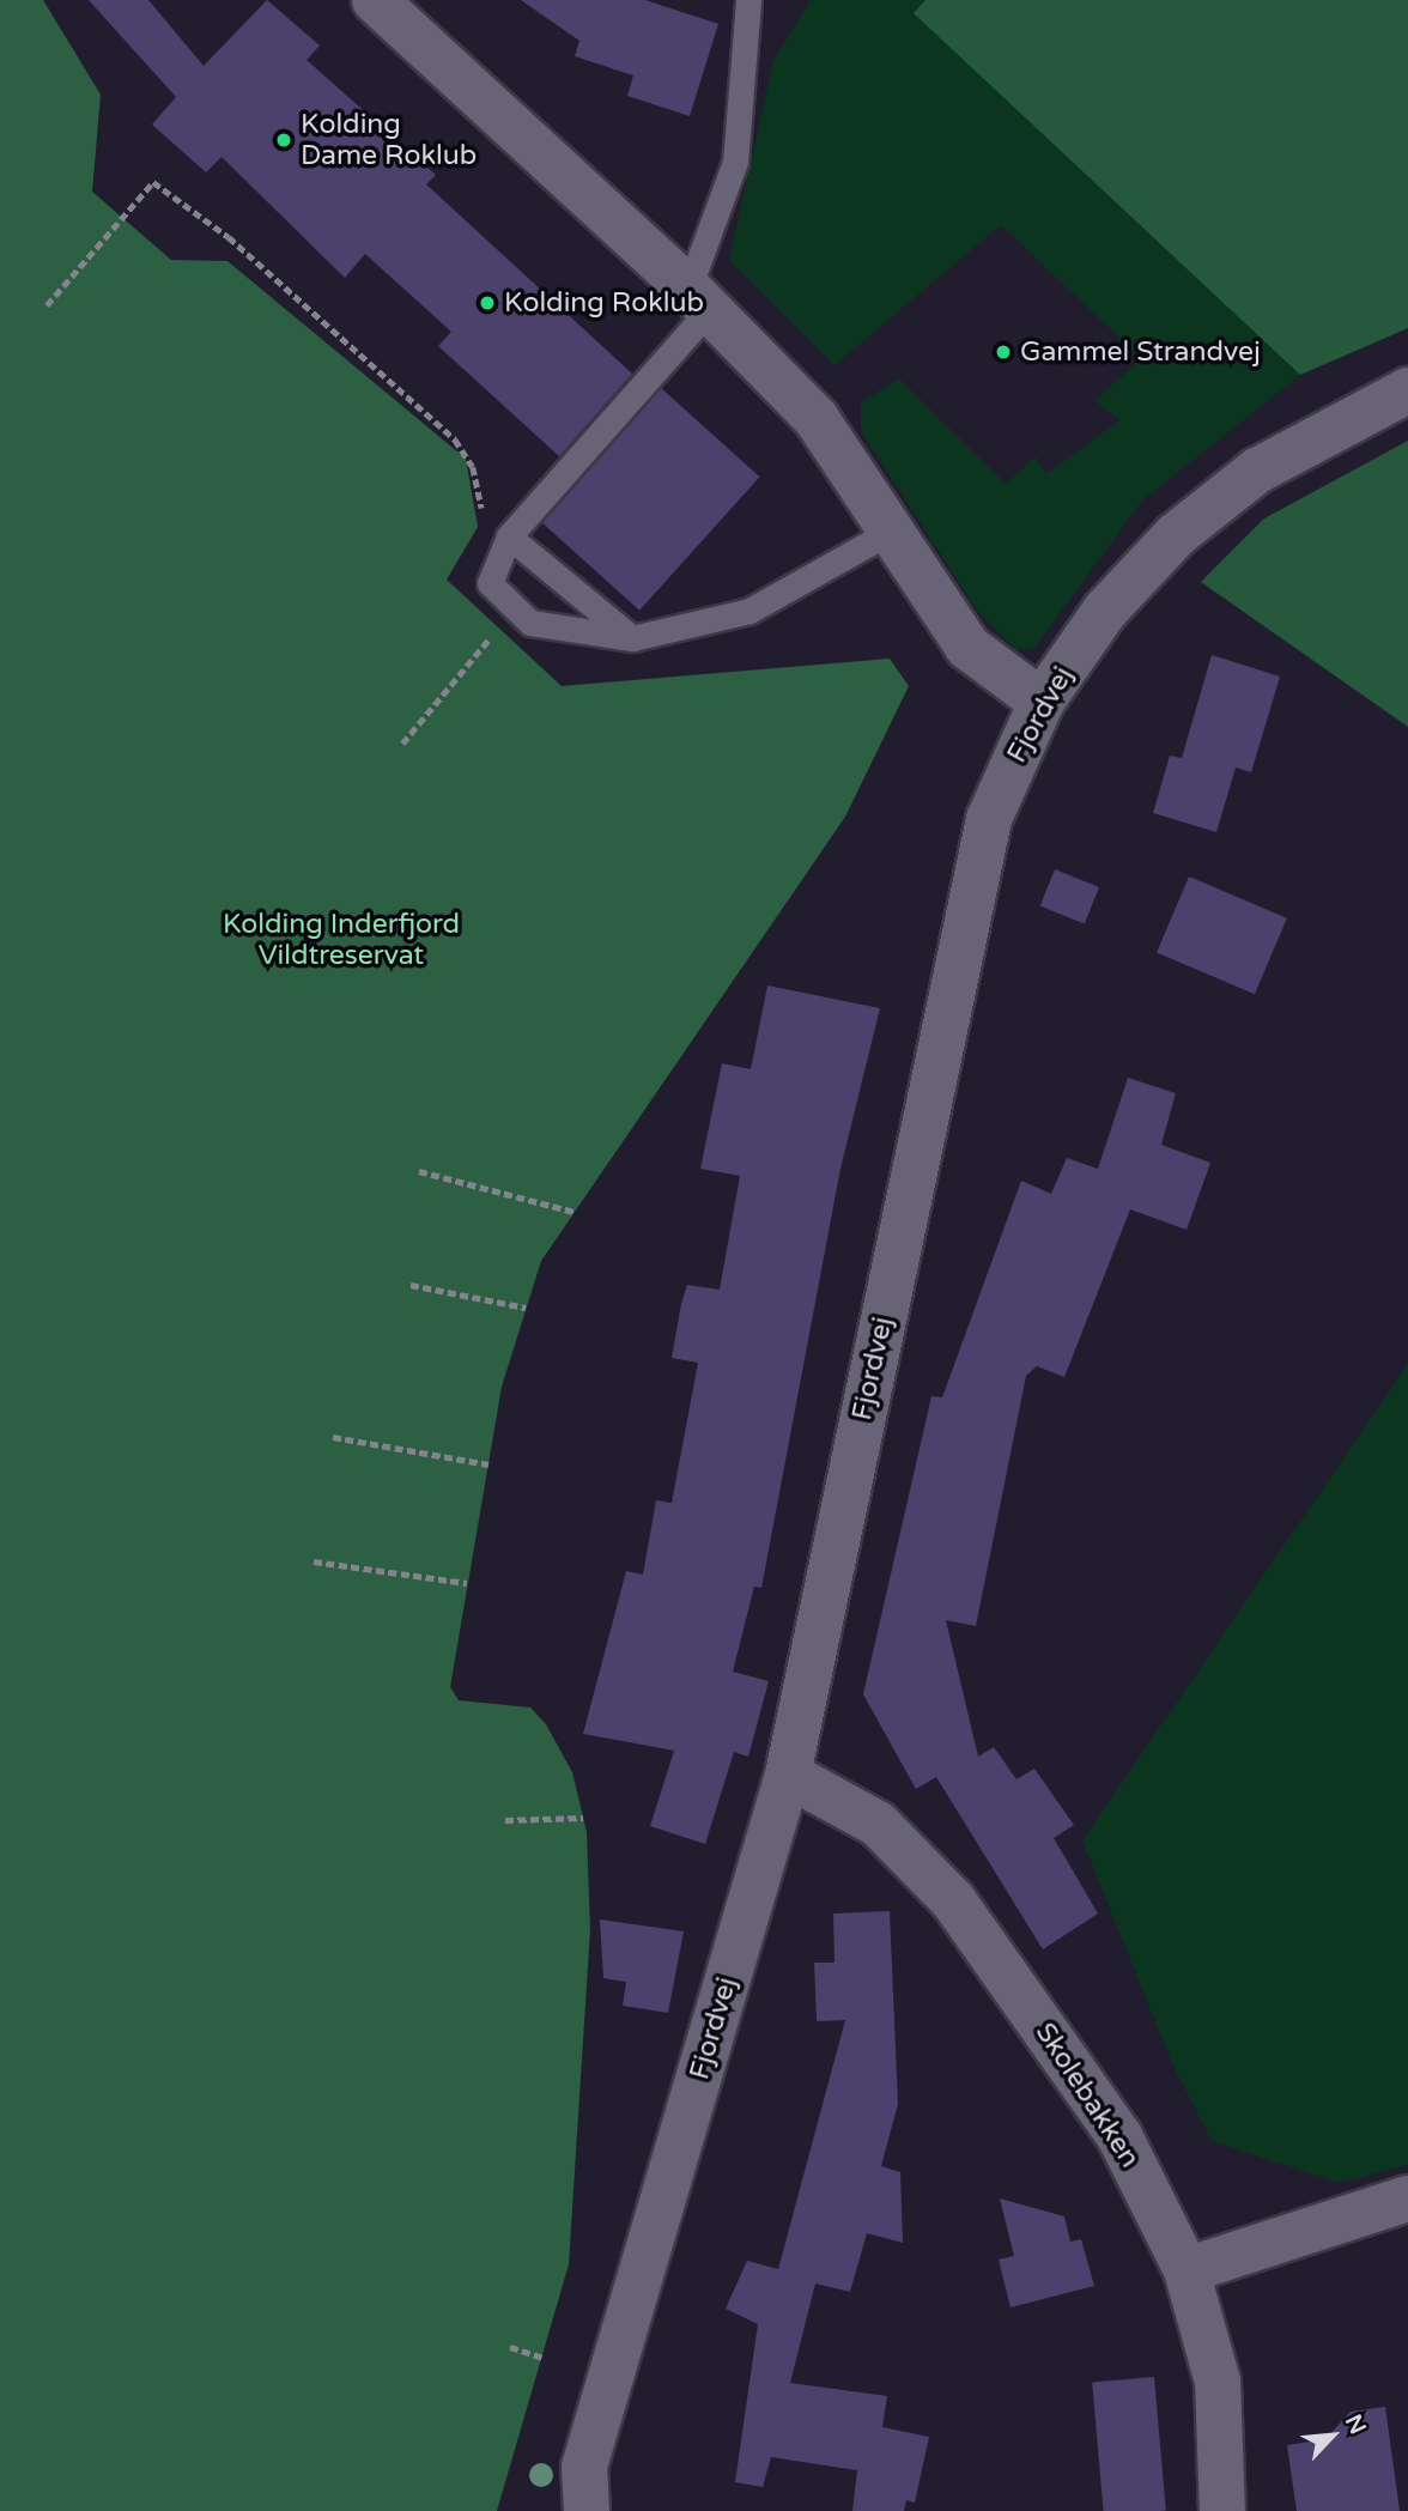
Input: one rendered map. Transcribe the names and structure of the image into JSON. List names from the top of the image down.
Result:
{
  "streets": {
    "street": ["Fjordvej", "Skolebakken"]
  },
  "crossings": [
    ["Fjordvej", "Skolebakken"]
  ],
  "parks": ["Kolding Inderfjord Vildtreservat"],
  "places": ["Kolding Dame Roklub", "Kolding Roklub", "Gammel Strandvej"],
  "north": "top right"
}
